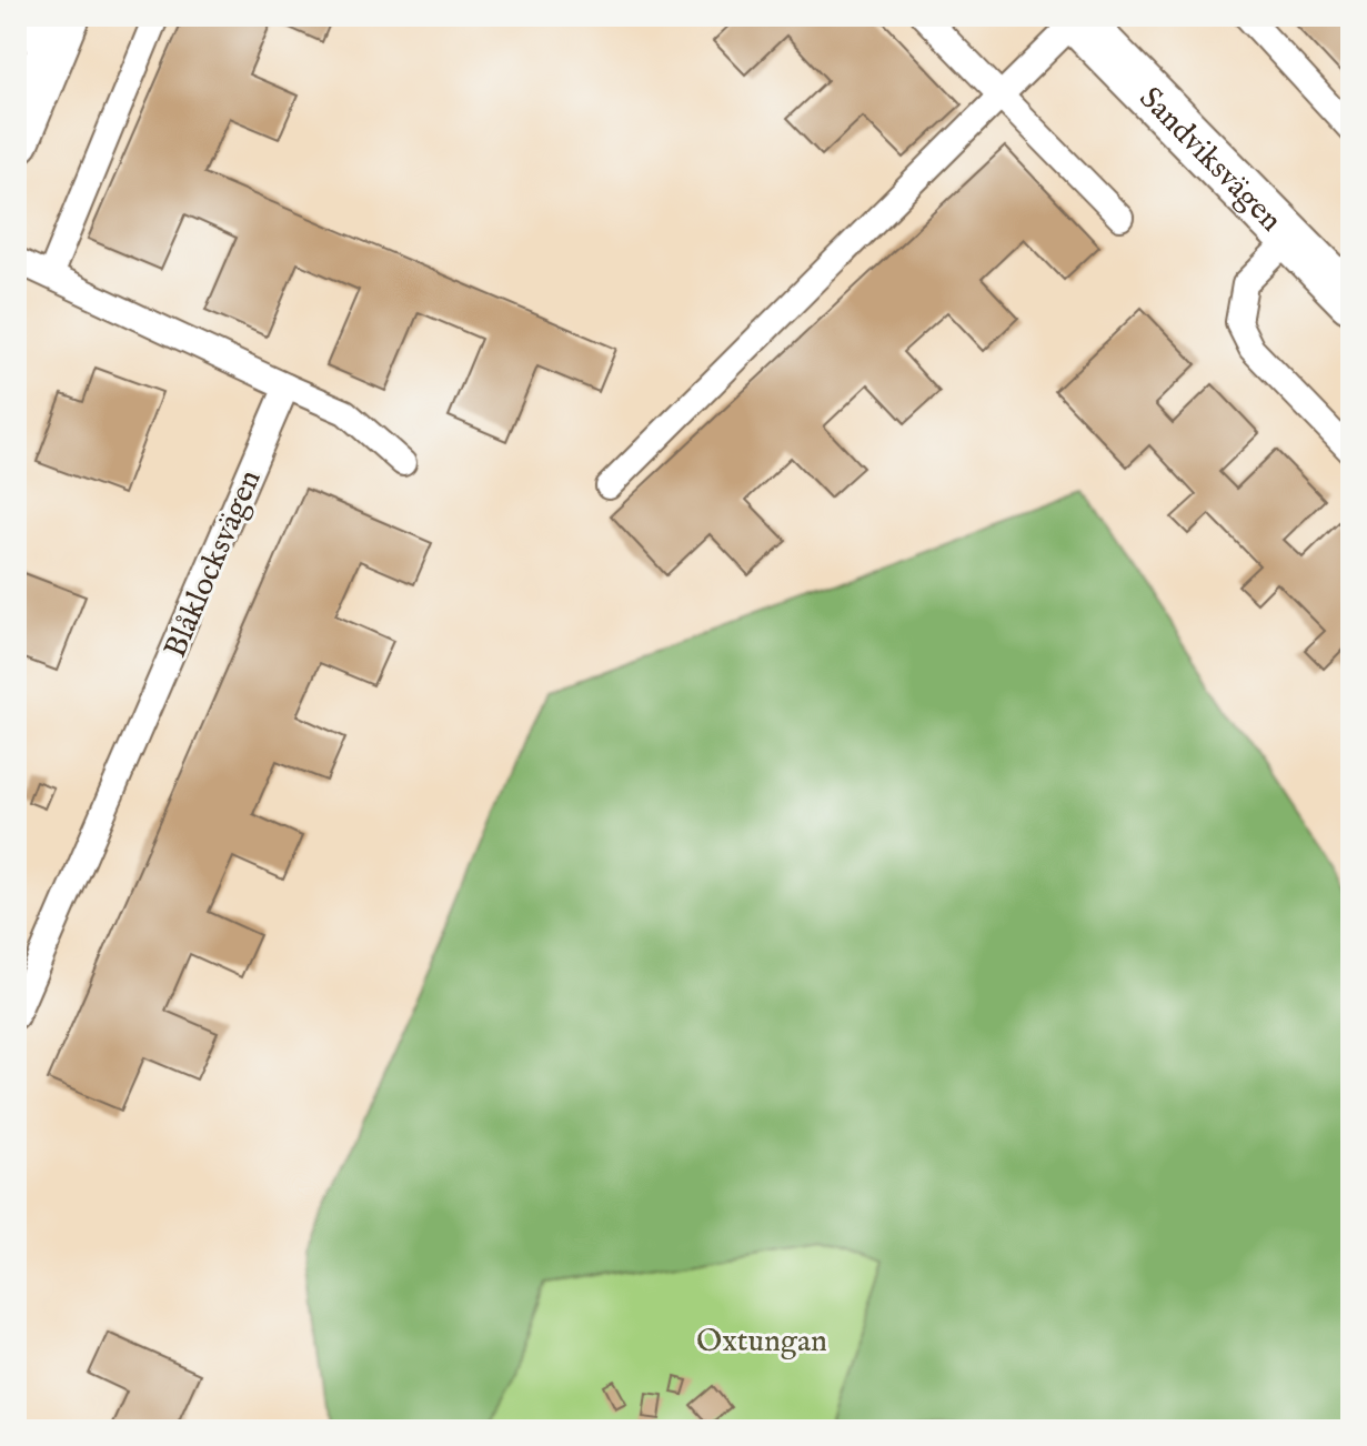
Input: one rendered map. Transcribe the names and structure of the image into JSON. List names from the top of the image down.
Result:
{
  "streets": {
    "street": ["Sandviksvägen"],
    "lane": ["Blåklocksvägen"]
  },
  "parks": ["Oxtungan"]
}
